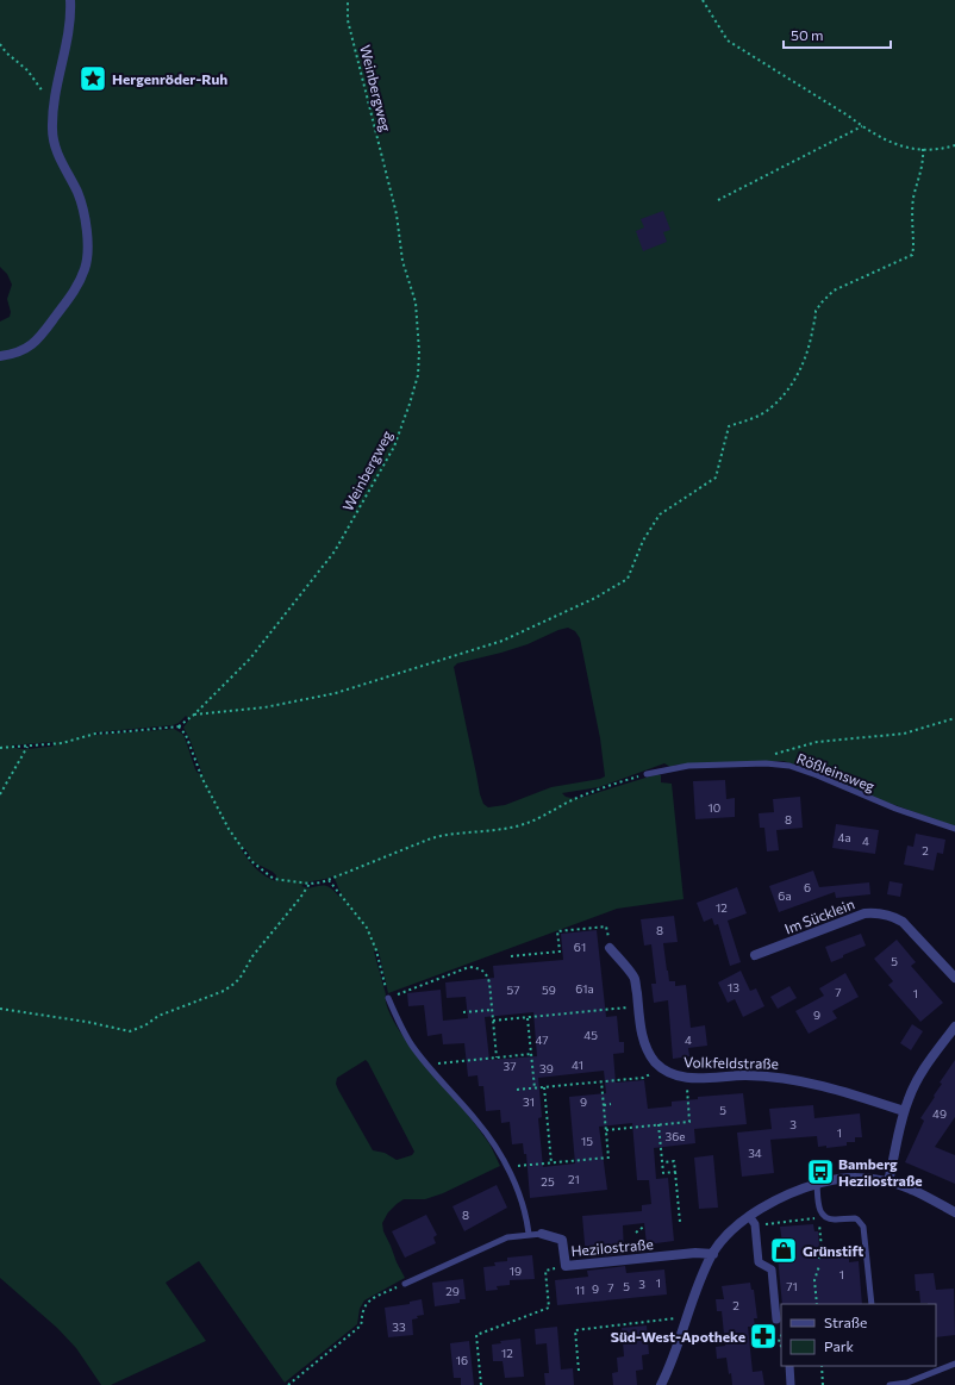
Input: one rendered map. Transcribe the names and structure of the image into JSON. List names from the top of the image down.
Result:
{
  "streets": {
    "street": ["Im Sücklein", "Volkfeldstraße", "Hezilostraße"],
    "lane": ["Rößleinsweg"],
    "path": ["Weinbergweg"]
  },
  "places": {
    "place": ["Hergenröder-Ruh"],
    "bus stop": ["Bamberg Hezilostraße"],
    "shop": ["Grünstift"],
    "pharmacy": ["Süd-West-Apotheke"]
  },
  "house_numbers": [
    "10",
    "8",
    "4a",
    "4",
    "2",
    "6",
    "6a",
    "12",
    "8",
    "61",
    "5",
    "13",
    "61a",
    "57",
    "59",
    "7",
    "1",
    "9",
    "45",
    "47",
    "4",
    "41",
    "37",
    "39",
    "31",
    "9",
    "5",
    "49",
    "3",
    "1",
    "36e",
    "15",
    "34",
    "21",
    "25",
    "8",
    "19",
    "1",
    "1",
    "3",
    "5",
    "71",
    "7",
    "9",
    "11",
    "29",
    "2",
    "33",
    "12",
    "16"
  ],
  "legend": ["Straße", "Park"],
  "scale_bar": "50 m"
}
